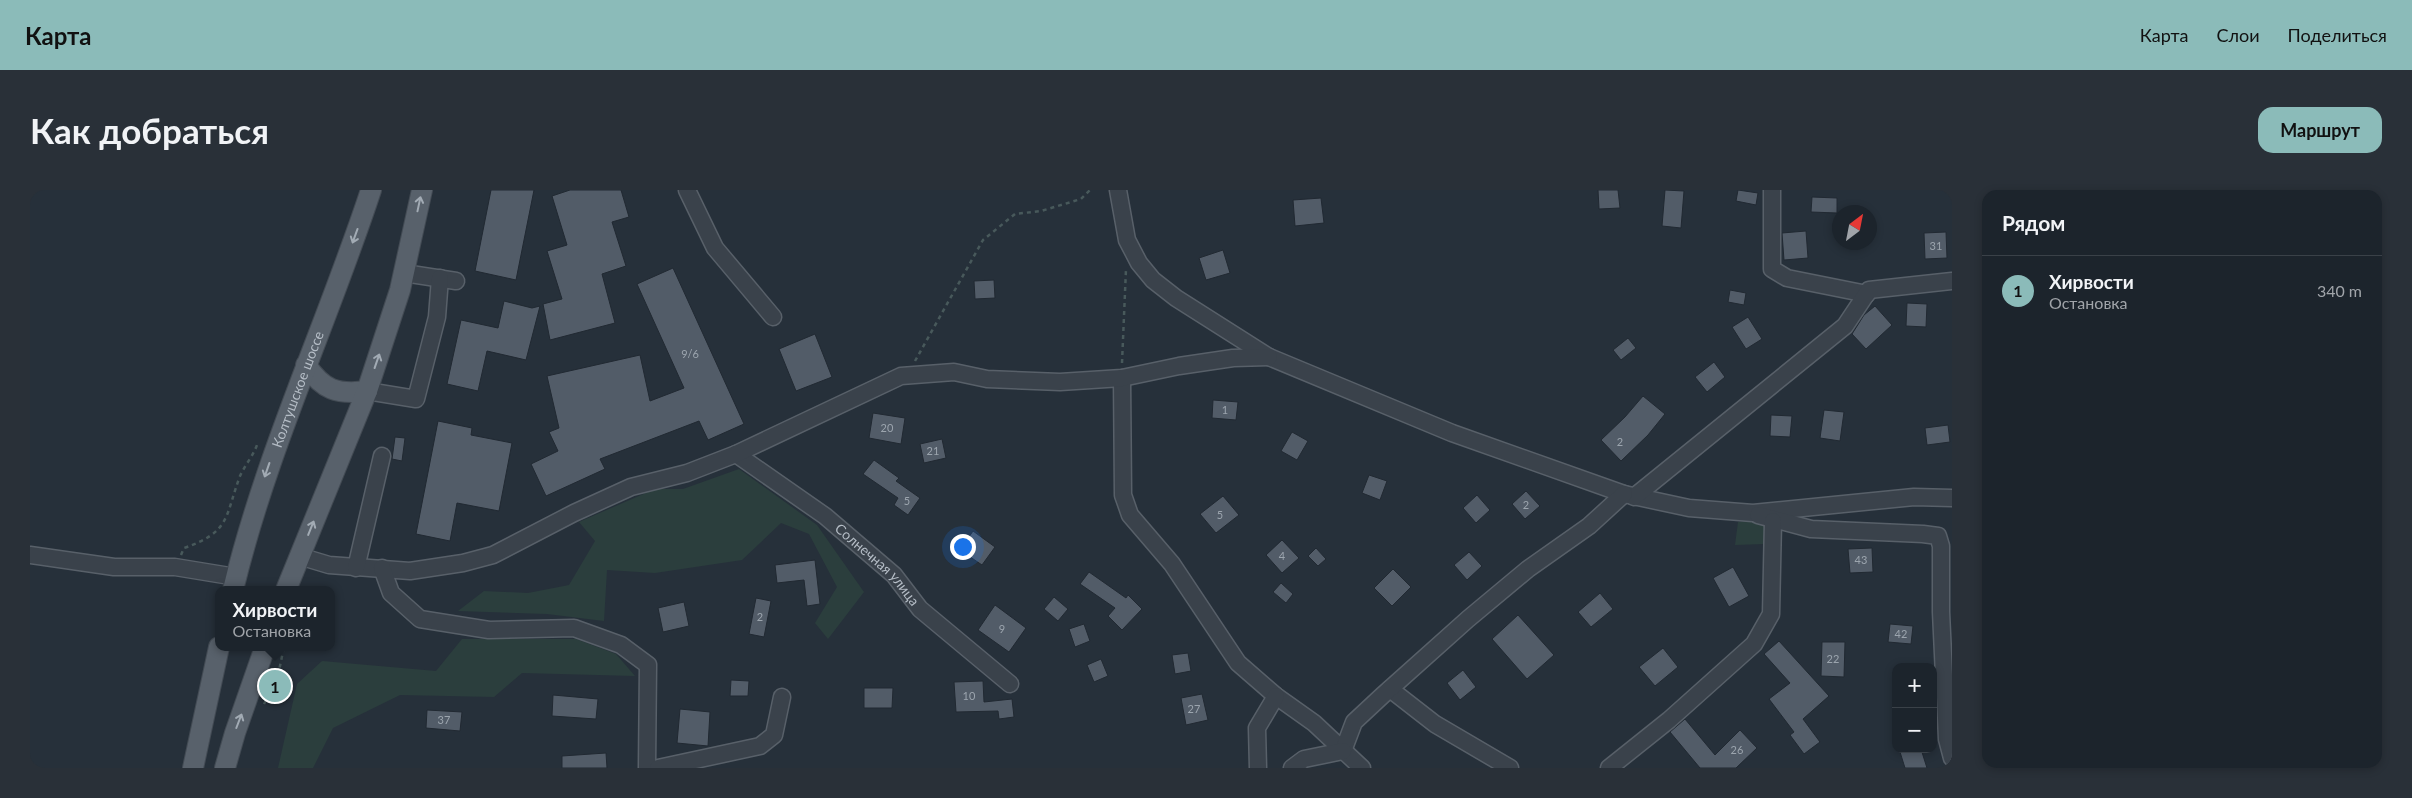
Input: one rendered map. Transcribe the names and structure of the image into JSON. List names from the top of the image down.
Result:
{
  "streets": {
    "main road": ["Колтушское шоссе"],
    "street": ["Солнечная улица"]
  },
  "house_numbers": [
    "31",
    "9/6",
    "1",
    "20",
    "2",
    "21",
    "5",
    "2",
    "5",
    "4",
    "43",
    "2",
    "9",
    "42",
    "22",
    "10",
    "27",
    "37",
    "26"
  ],
  "north": "top right",
  "page": {
    "header": "Карта",
    "nav": ["Карта", "Слои", "Поделиться"],
    "buttons": "Маршрут",
    "title": "Как добраться",
    "heading": "Рядом",
    "list": [
      {
        "mark": "1",
        "name": "Хирвости",
        "note": "Остановка",
        "value": "340 m"
      }
    ],
    "popup": ["Хирвости", "Остановка"],
    "map_buttons": ["+", "−"],
    "pins": "1"
  }
}
